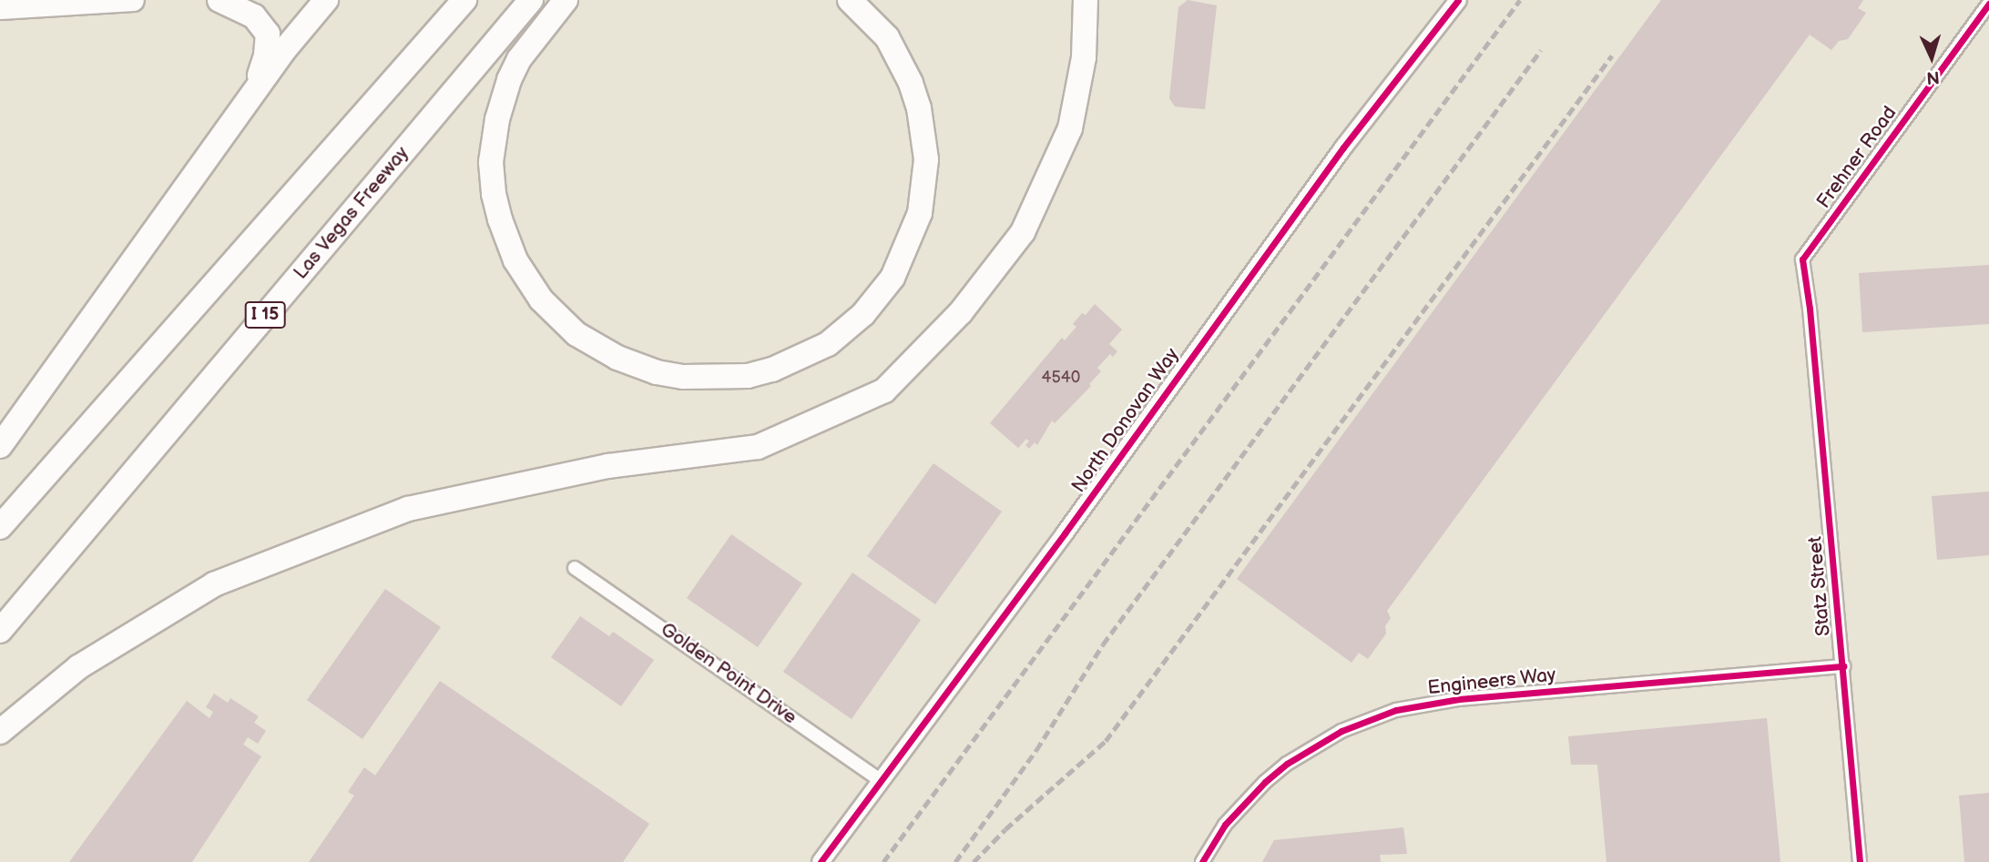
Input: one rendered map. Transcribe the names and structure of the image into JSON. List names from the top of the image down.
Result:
{
  "streets": {
    "highway": ["Las Vegas Freeway", "I 15"],
    "street": [
      "Frehner Road",
      "North Donovan Way",
      "Statz Street",
      "Golden Point Drive",
      "Engineers Way"
    ]
  },
  "crossings": [
    ["Frehner Road", "Statz Street"],
    ["North Donovan Way", "Golden Point Drive"],
    ["Statz Street", "Engineers Way"]
  ],
  "house_numbers": ["4540"],
  "north": "bottom"
}
